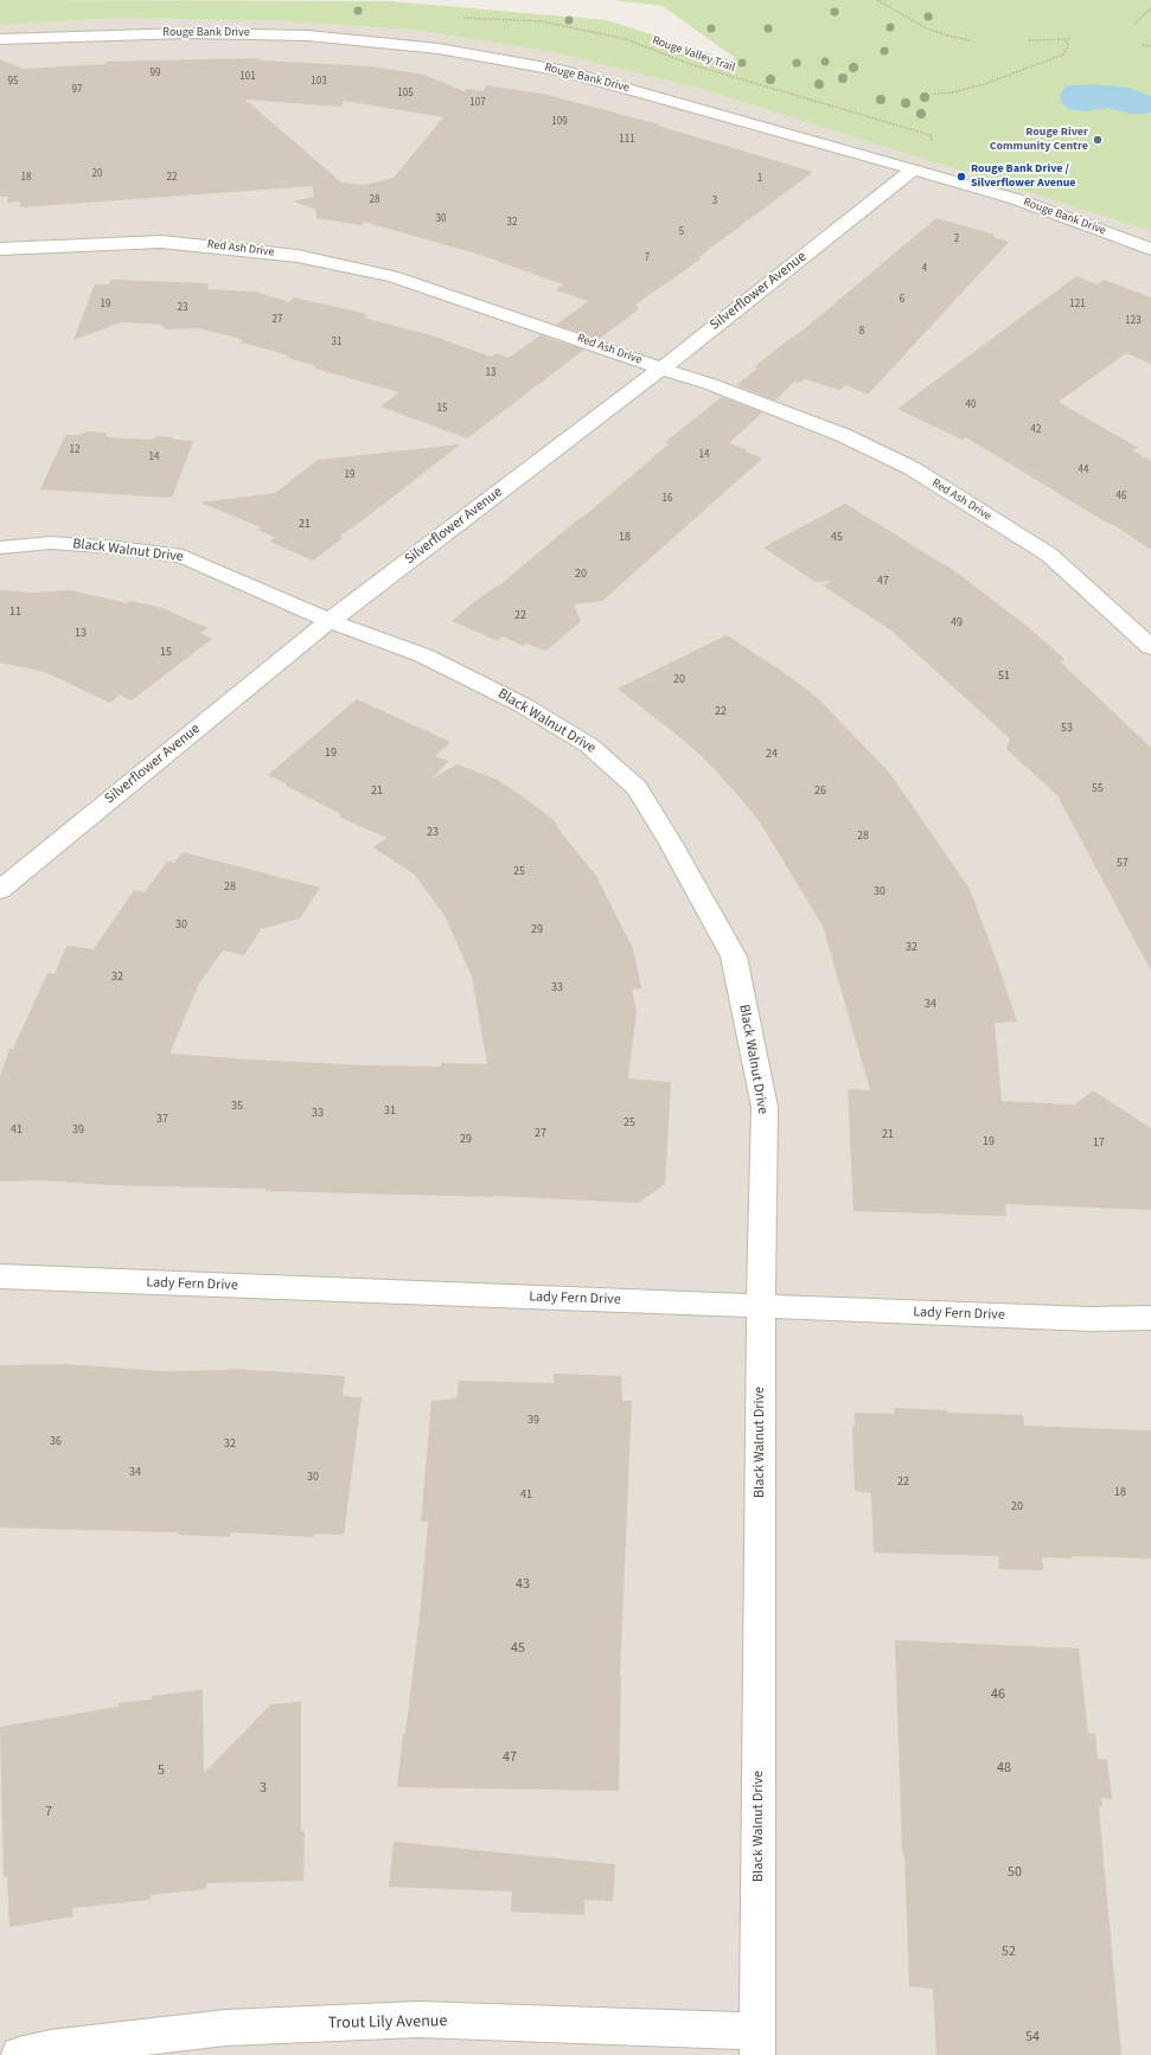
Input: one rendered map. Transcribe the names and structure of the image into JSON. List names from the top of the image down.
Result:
{
  "streets": {
    "street": [
      "Rouge Bank Drive",
      "Red Ash Drive",
      "Silverflower Avenue",
      "Black Walnut Drive",
      "Lady Fern Drive",
      "Trout Lily Avenue"
    ],
    "path": ["Rouge Valley Trail"]
  },
  "crossings": [
    ["Rouge Bank Drive", "Silverflower Avenue"],
    ["Red Ash Drive", "Silverflower Avenue"],
    ["Silverflower Avenue", "Black Walnut Drive"],
    ["Black Walnut Drive", "Lady Fern Drive"],
    ["Black Walnut Drive", "Trout Lily Avenue"]
  ],
  "places": ["Rouge River Community Centre", "Rouge Bank Drive / Silverflower Avenue"],
  "house_numbers": [
    "99",
    "101",
    "95",
    "103",
    "97",
    "105",
    "107",
    "109",
    "111",
    "20",
    "18",
    "22",
    "1",
    "28",
    "3",
    "30",
    "32",
    "5",
    "2",
    "7",
    "4",
    "6",
    "19",
    "121",
    "23",
    "27",
    "123",
    "8",
    "31",
    "13",
    "40",
    "15",
    "42",
    "12",
    "14",
    "14",
    "44",
    "19",
    "46",
    "16",
    "21",
    "18",
    "45",
    "20",
    "47",
    "11",
    "22",
    "49",
    "13",
    "15",
    "51",
    "20",
    "22",
    "53",
    "19",
    "24",
    "55",
    "21",
    "26",
    "23",
    "28",
    "57",
    "25",
    "28",
    "30",
    "30",
    "29",
    "32",
    "32",
    "33",
    "34",
    "35",
    "31",
    "33",
    "37",
    "25",
    "41",
    "39",
    "27",
    "21",
    "29",
    "19",
    "17",
    "39",
    "36",
    "32",
    "34",
    "30",
    "22",
    "18",
    "41",
    "20",
    "43",
    "45",
    "46",
    "47",
    "48",
    "5",
    "3",
    "7",
    "50",
    "52",
    "54"
  ]
}
